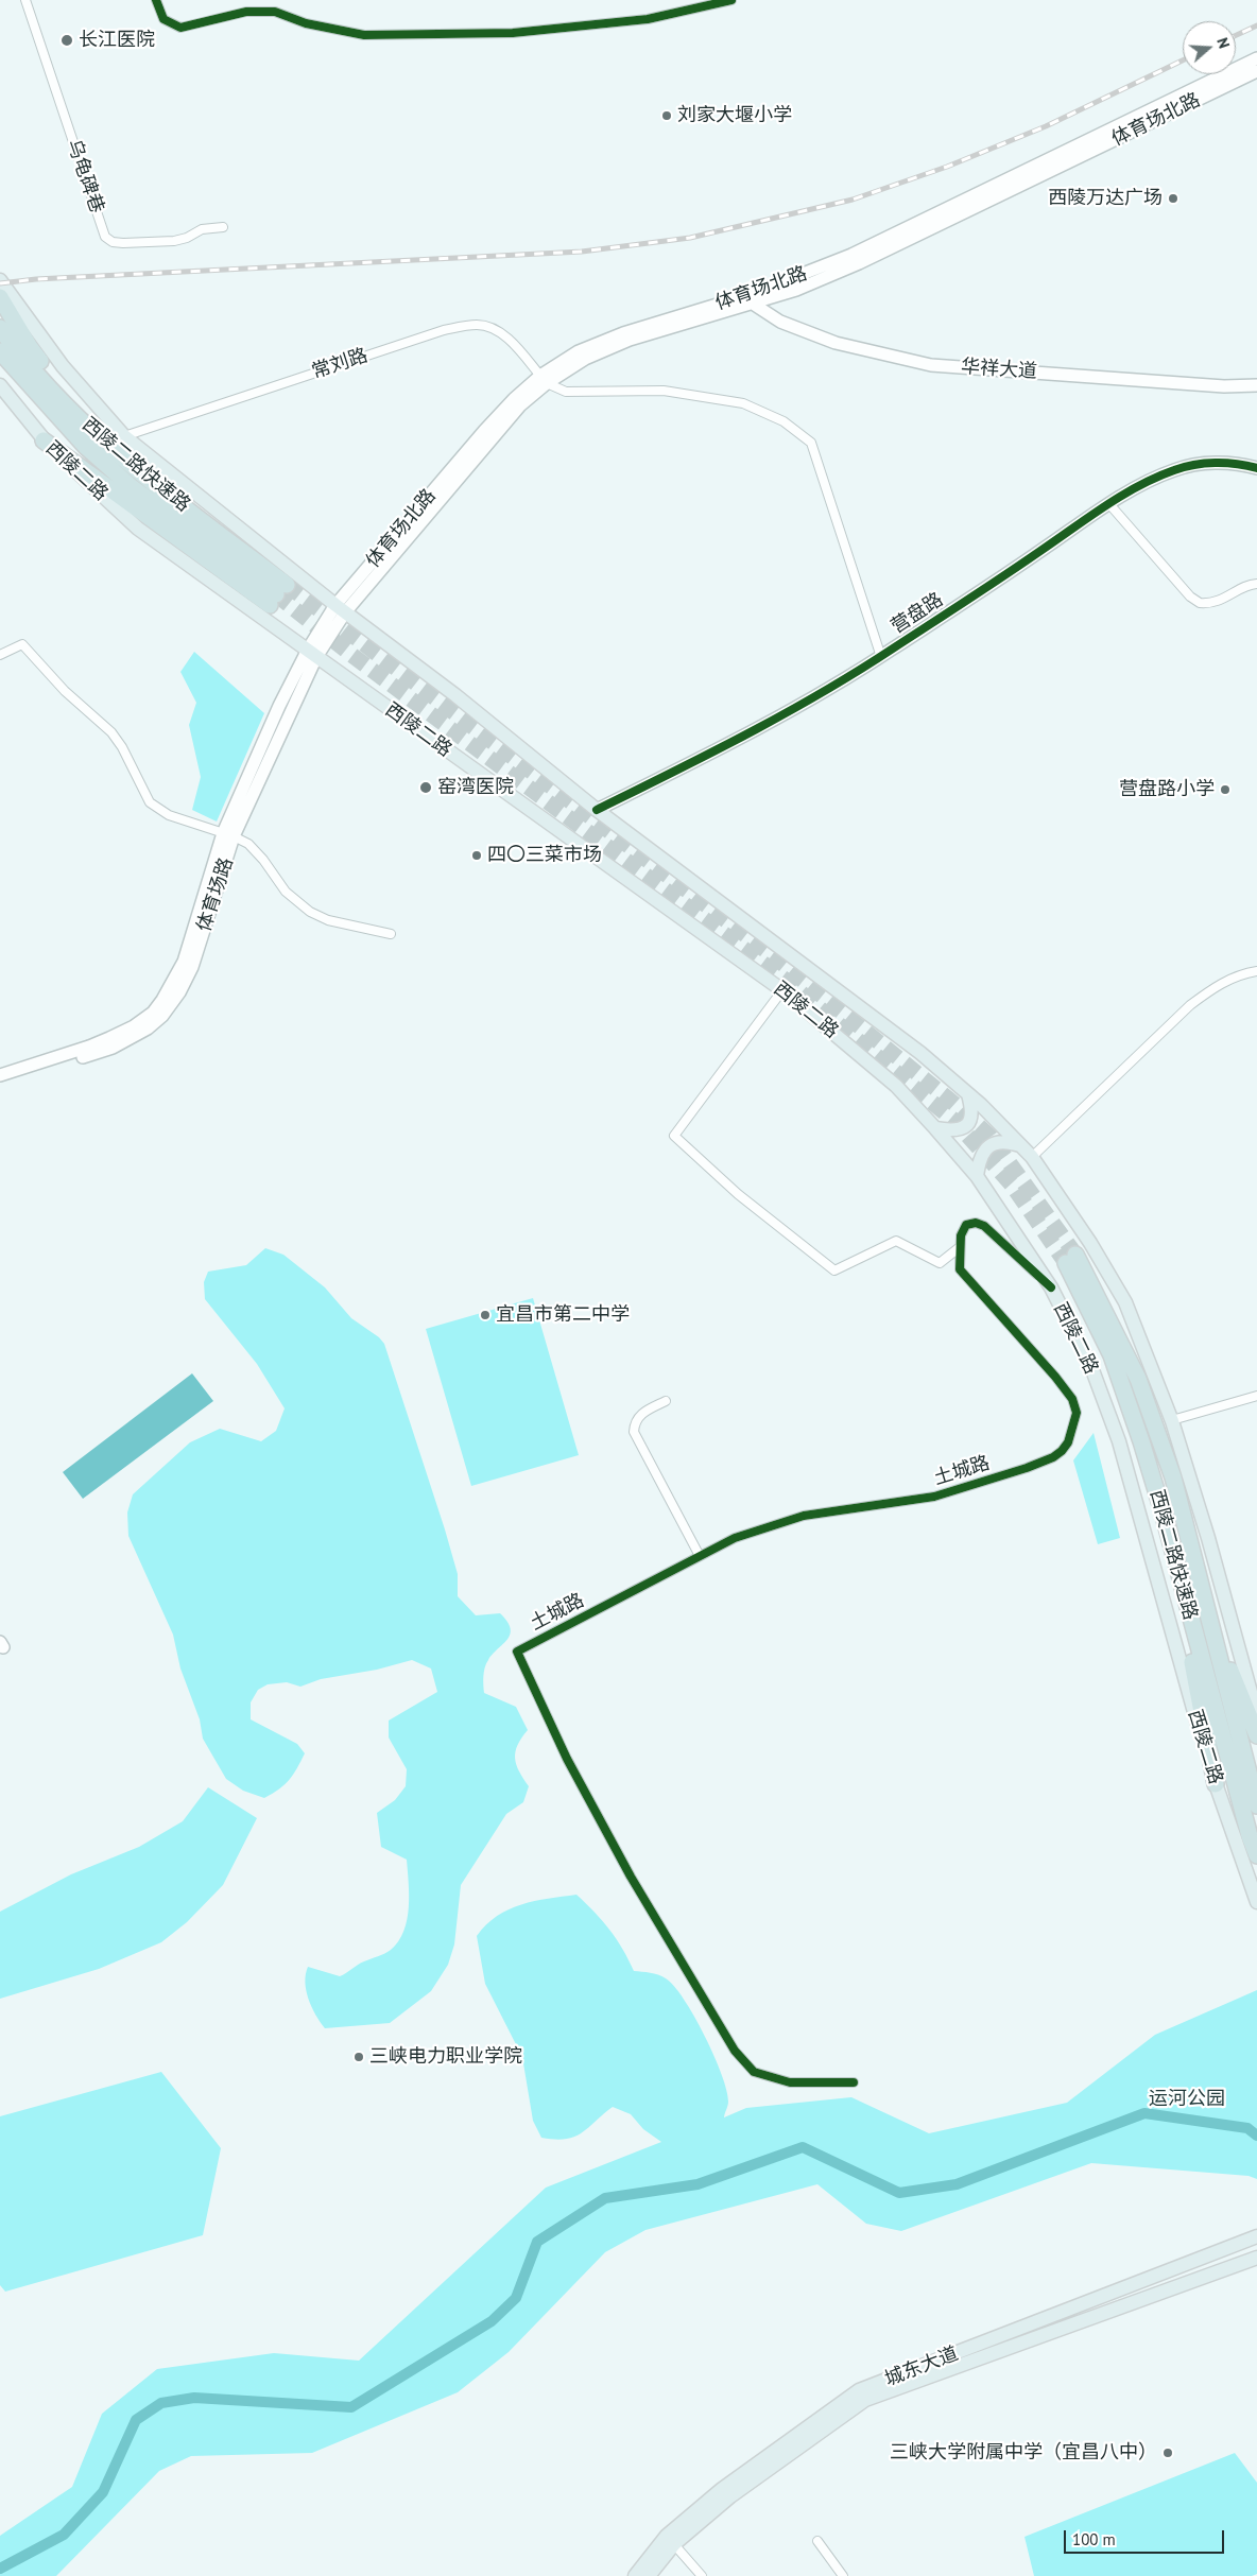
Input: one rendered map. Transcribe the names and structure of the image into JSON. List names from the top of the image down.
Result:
{
  "streets": {
    "highway": ["西陵二路快速路"],
    "main road": [
      "体育场北路",
      "华祥大道",
      "西陵二路",
      "营盘路",
      "体育场路",
      "城东大道"
    ],
    "street": ["乌龟碑巷", "常刘路", "土城路"]
  },
  "crossings": [
    ["体育场北路", "常刘路"],
    ["体育场北路", "华祥大道"],
    ["体育场北路", "西陵二路"],
    ["体育场北路", "体育场路"],
    ["常刘路", "西陵二路"],
    ["西陵二路", "营盘路"],
    ["西陵二路", "体育场路"],
    ["西陵二路", "土城路"]
  ],
  "parks": ["运河公园"],
  "places": [
    "长江医院",
    "刘家大堰小学",
    "西陵万达广场",
    "窑湾医院",
    "营盘路小学",
    "四〇三菜市场",
    "宜昌市第二中学",
    "三峡电力职业学院",
    "三峡大学附属中学（宜昌八中）"
  ],
  "scale_bar": "100 m",
  "north": "right"
}
